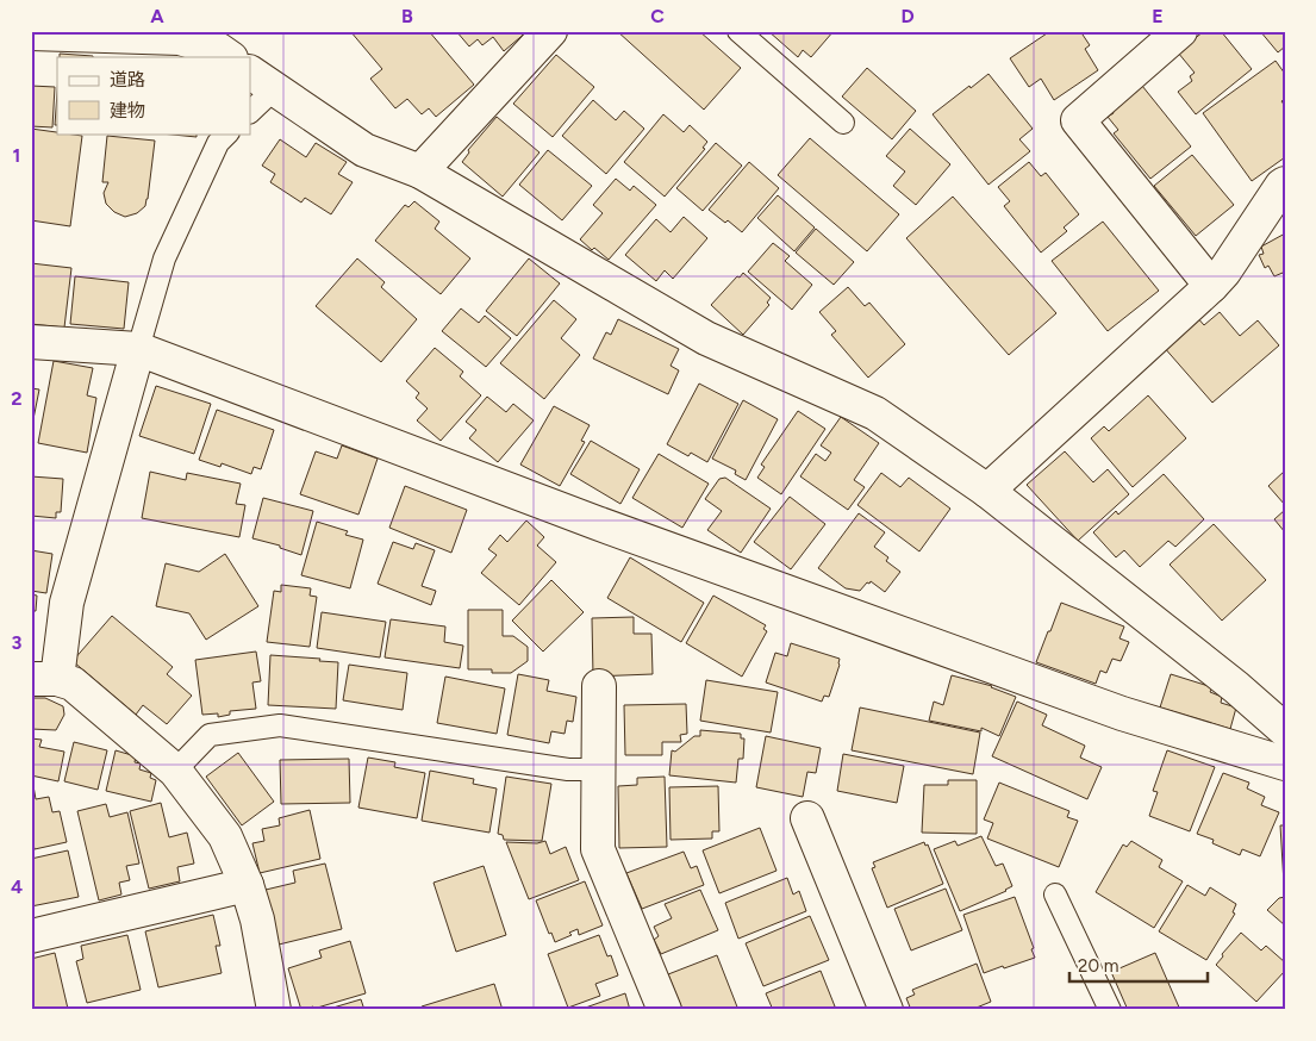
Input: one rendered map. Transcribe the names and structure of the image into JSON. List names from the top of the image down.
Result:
{
  "legend": ["道路", "建物"],
  "scale_bar": "20 m",
  "grid": {
    "columns": [
      "A",
      "B",
      "C",
      "D",
      "E"
    ],
    "rows": [
      "1",
      "2",
      "3",
      "4"
    ]
  }
}
